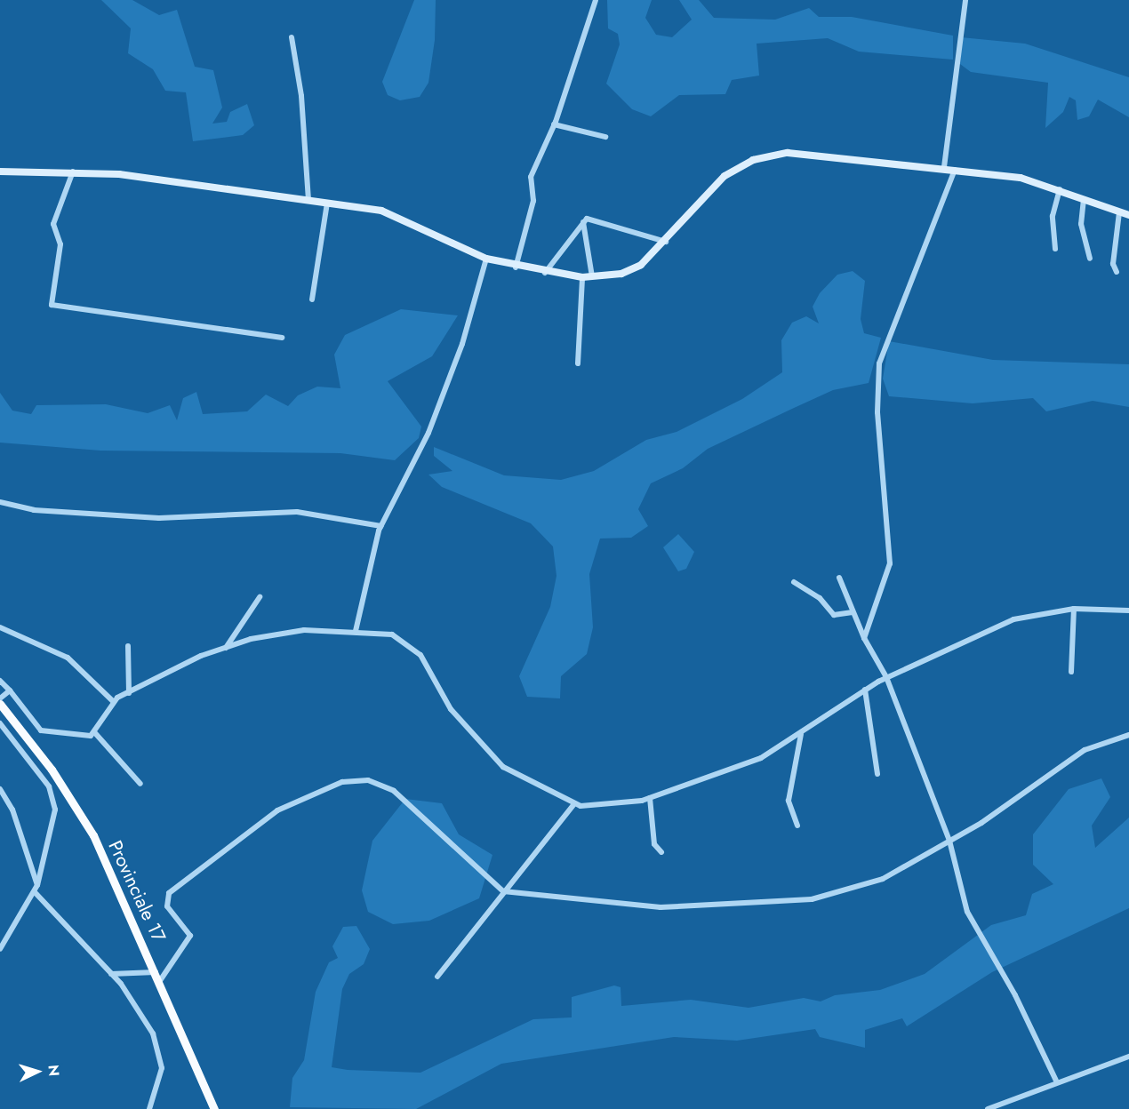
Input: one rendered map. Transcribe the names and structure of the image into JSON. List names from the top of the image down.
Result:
{
  "streets": {
    "main road": ["Provinciale 17"]
  },
  "north": "right"
}
